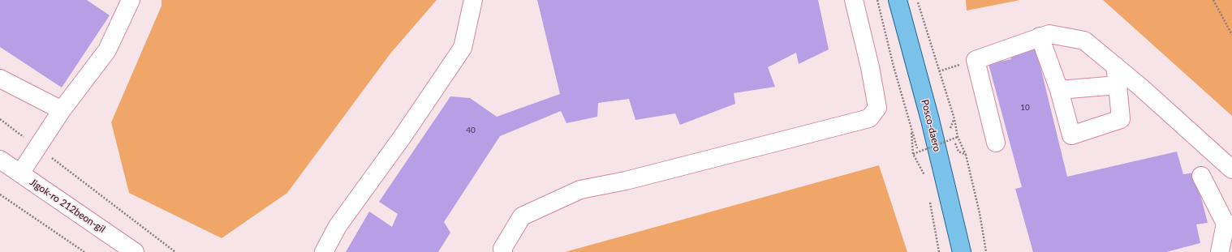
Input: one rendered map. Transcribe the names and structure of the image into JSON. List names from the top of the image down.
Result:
{
  "streets": {
    "main road": ["Posco-daero"],
    "street": ["Jigok-ro 212beon-gil"]
  },
  "house_numbers": ["10", "40"]
}
